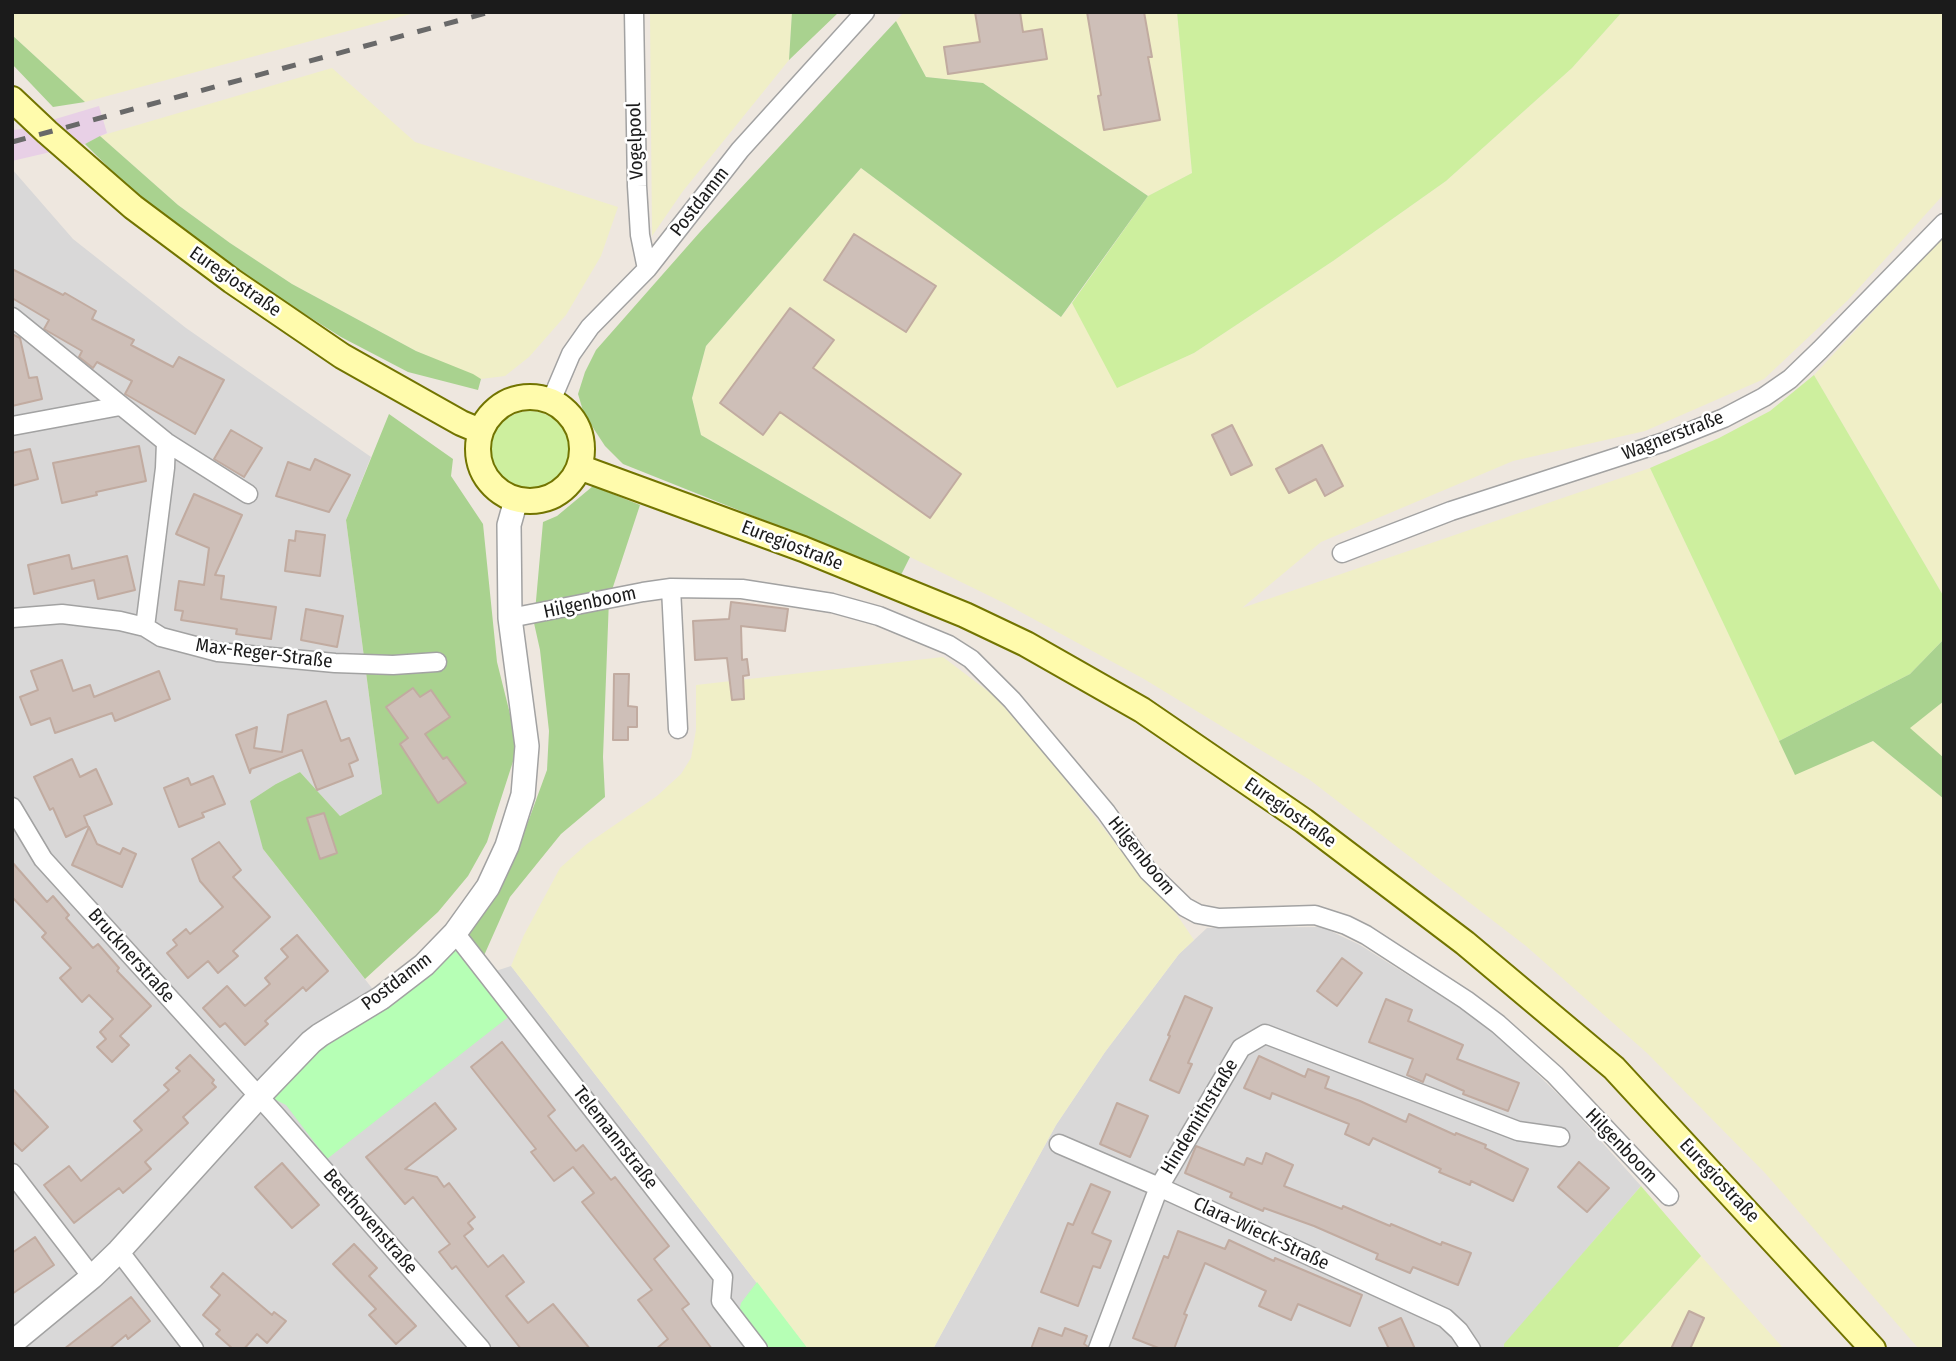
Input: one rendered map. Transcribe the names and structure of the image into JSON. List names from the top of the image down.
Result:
{
  "streets": {
    "main road": ["Euregiostraße"],
    "street": [
      "Vogelpool",
      "Postdamm",
      "Wagnerstraße",
      "Hilgenboom",
      "Max-Reger-Straße",
      "Brucknerstraße",
      "Hindemithstraße",
      "Telemannstraße",
      "Beethovenstraße",
      "Clara-Wieck-Straße"
    ]
  },
  "crossings": [
    ["Vogelpool", "Postdamm"],
    ["Postdamm", "Euregiostraße"],
    ["Postdamm", "Hilgenboom"],
    ["Postdamm", "Brucknerstraße"],
    ["Postdamm", "Telemannstraße"],
    ["Postdamm", "Beethovenstraße"],
    ["Brucknerstraße", "Beethovenstraße"],
    ["Hindemithstraße", "Clara-Wieck-Straße"]
  ]
}
